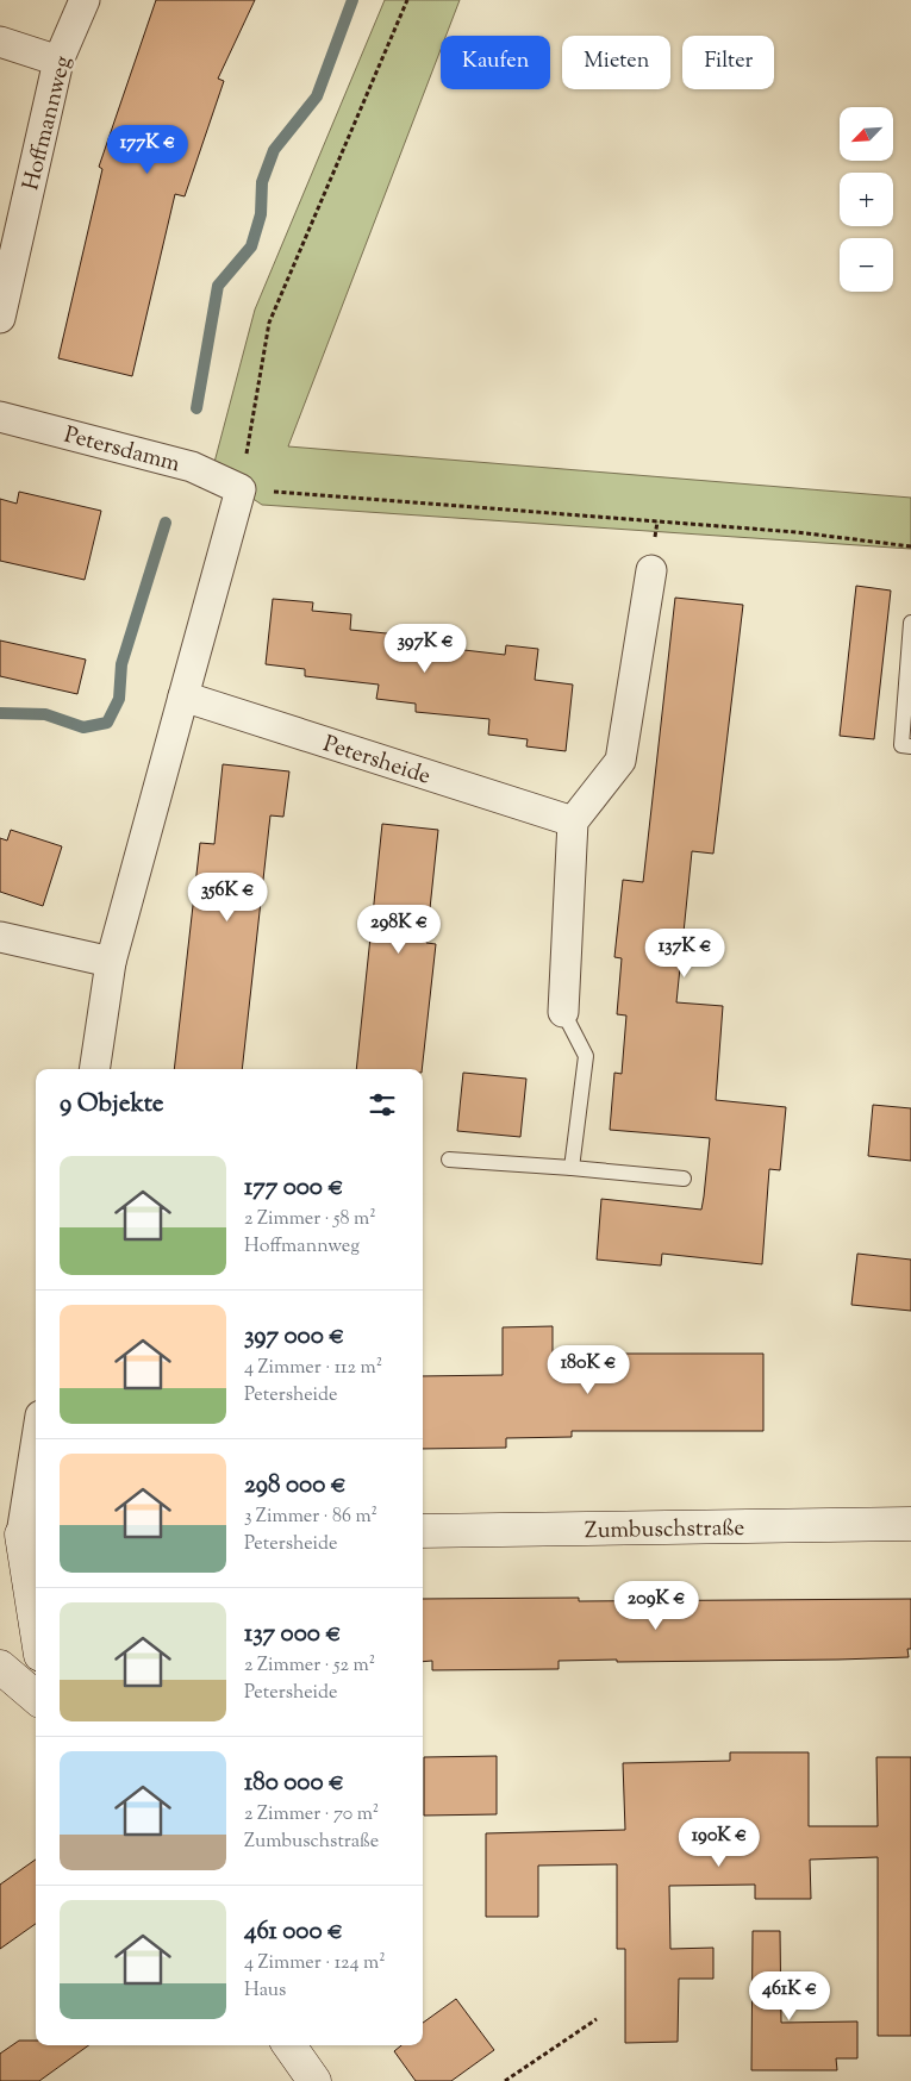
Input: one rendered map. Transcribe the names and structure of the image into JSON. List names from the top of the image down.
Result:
{
  "streets": {
    "street": [
      "Hoffmannweg",
      "Petersdamm",
      "Petersheide",
      "Zumbuschstraße"
    ]
  },
  "north": "bottom left",
  "page": {
    "chip": ["Kaufen", "Mieten", "Filter"],
    "map_buttons": ["+", "−"],
    "price": [
      "177K €",
      "397K €",
      "356K €",
      "298K €",
      "137K €",
      "180K €",
      "209K €",
      "190K €",
      "461K €"
    ],
    "heading": "9 Objekte",
    "list": [
      {
        "name": "177 000 €",
        "note": "2 Zimmer · 58 m² · Hoffmannweg"
      },
      {
        "name": "397 000 €",
        "note": "4 Zimmer · 112 m² · Petersheide"
      },
      {
        "name": "298 000 €",
        "note": "3 Zimmer · 86 m² · Petersheide"
      },
      {
        "name": "137 000 €",
        "note": "2 Zimmer · 52 m² · Petersheide"
      },
      {
        "name": "180 000 €",
        "note": "2 Zimmer · 70 m² · Zumbuschstraße"
      },
      {
        "name": "461 000 €",
        "note": "4 Zimmer · 124 m² · Haus"
      }
    ]
  }
}
